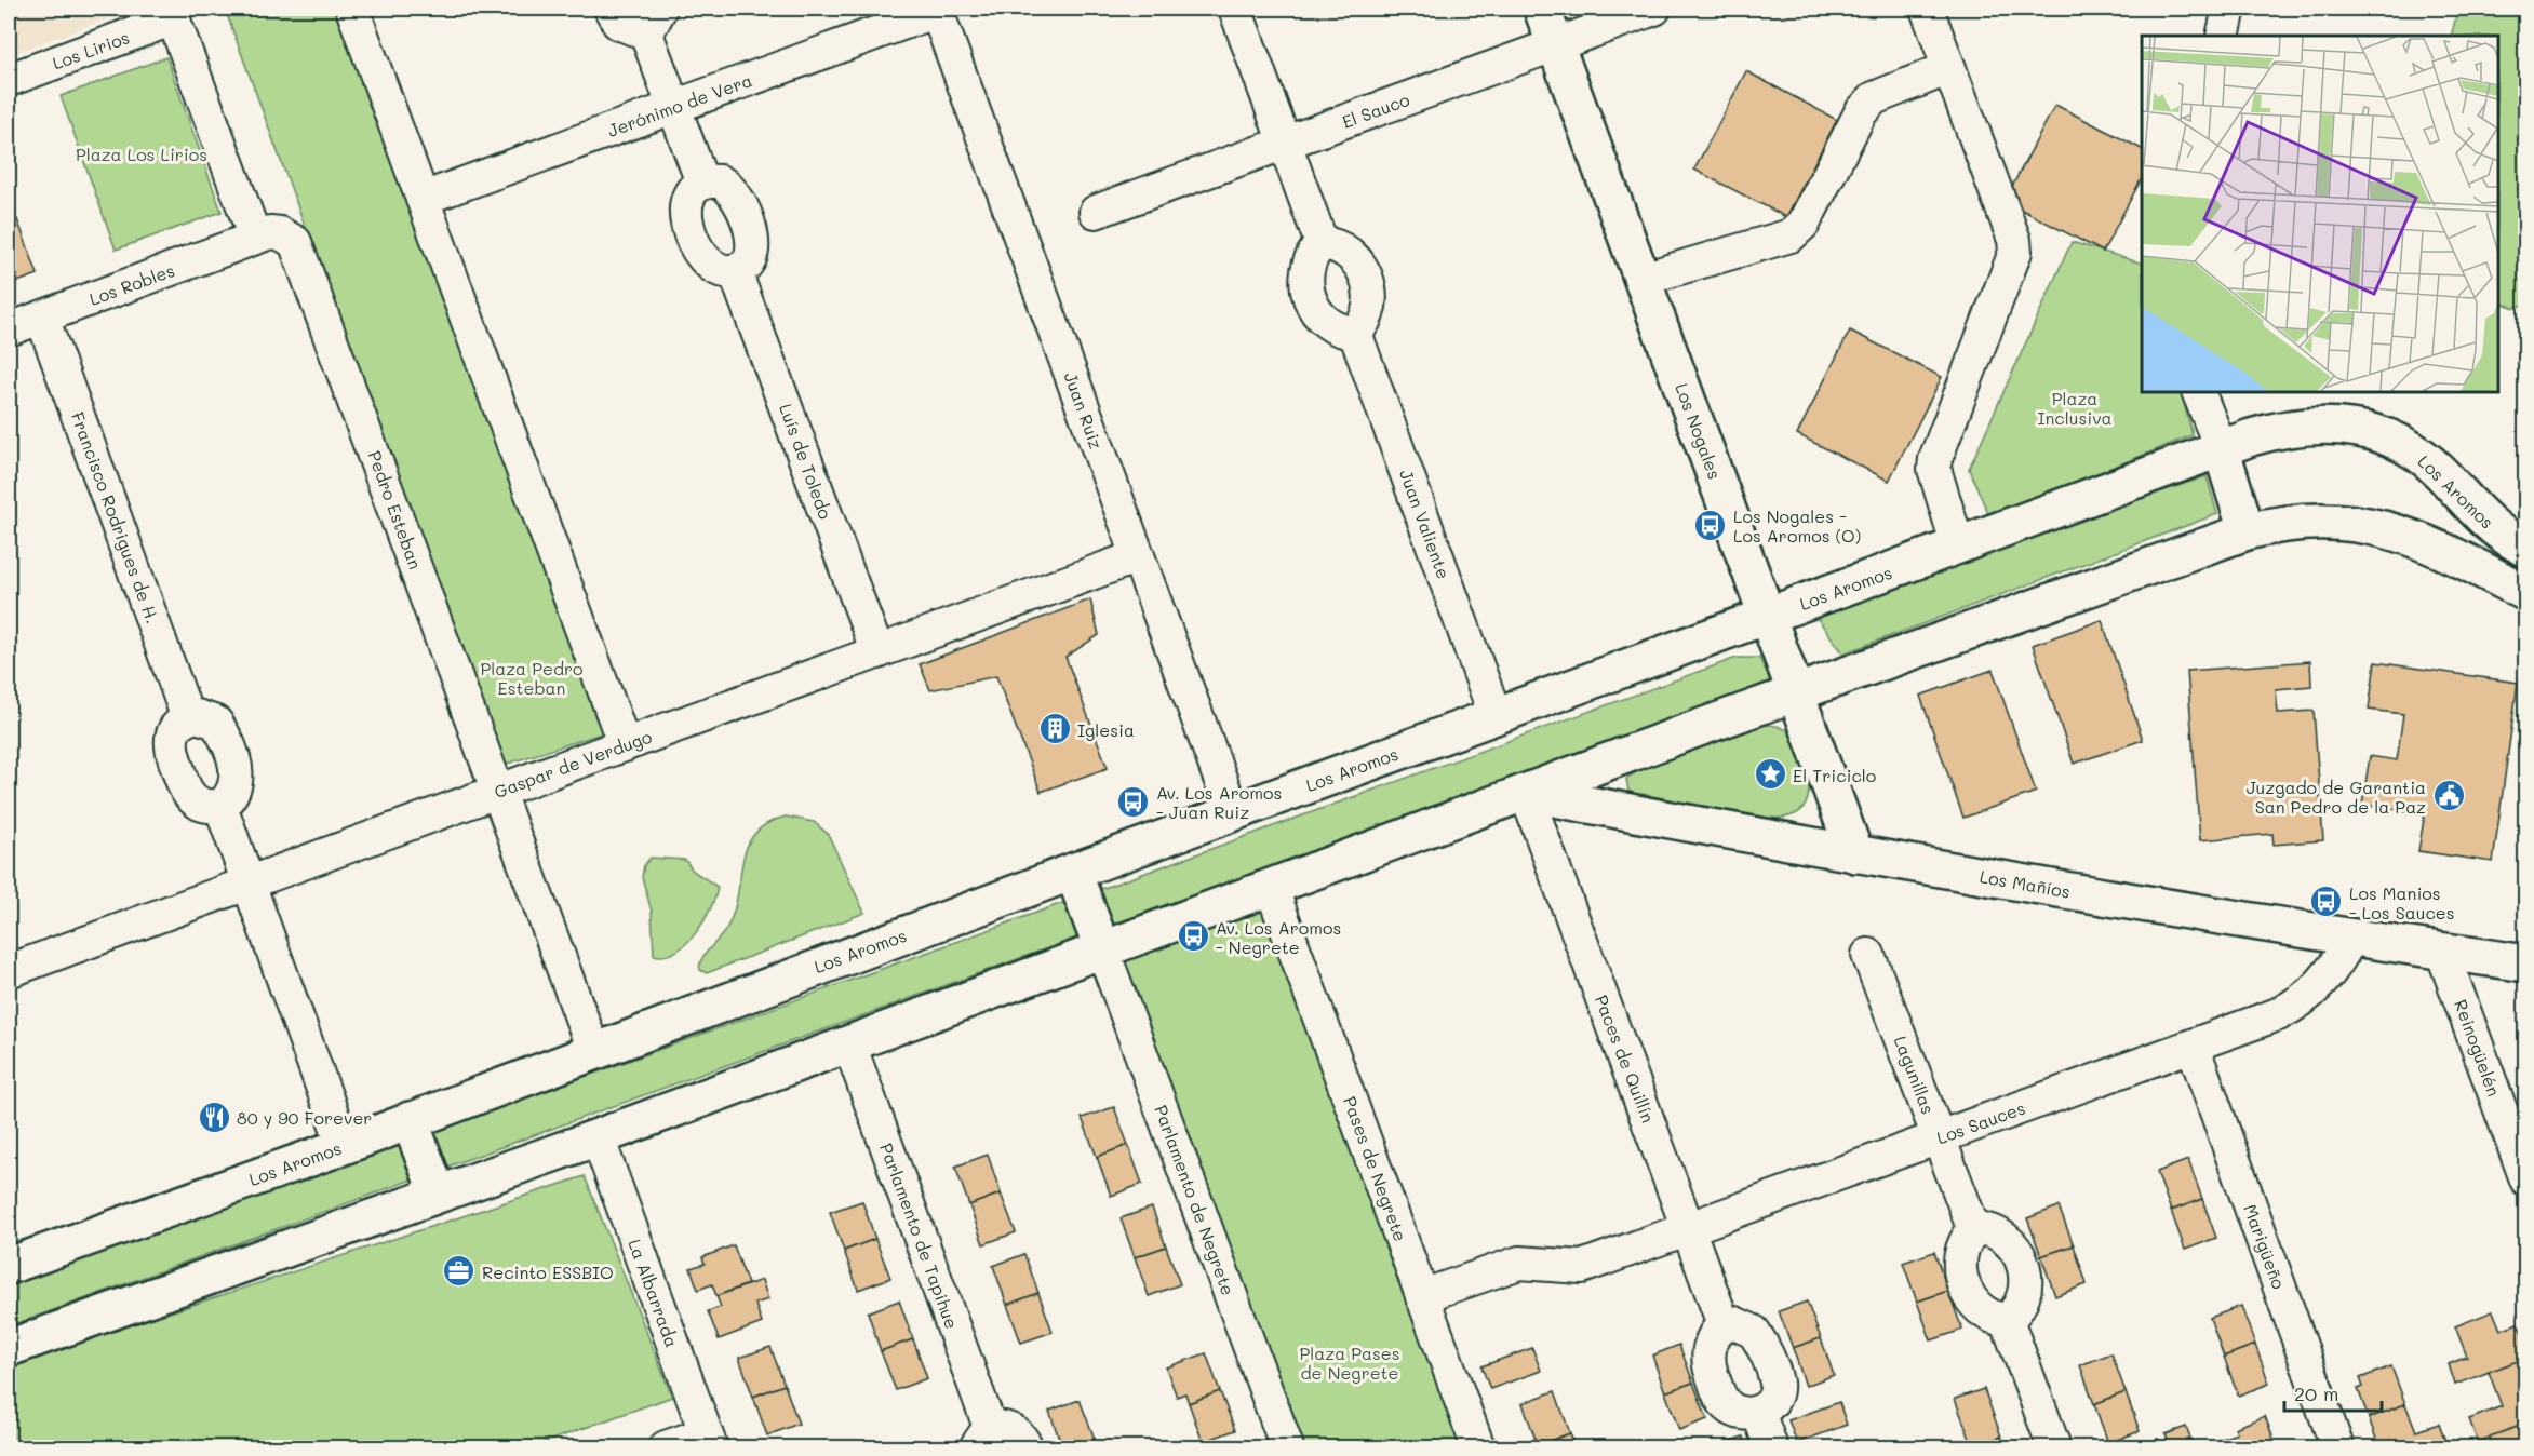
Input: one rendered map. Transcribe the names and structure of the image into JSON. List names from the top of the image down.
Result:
{
  "streets": {
    "main road": ["Los Nogales", "Los Aromos", "Los Mañíos"],
    "street": [
      "Los Lirios",
      "Jerónimo de Vera",
      "El Sauco",
      "Los Robles",
      "Juan Ruiz",
      "Luís de Toledo",
      "Pedro Esteban",
      "Francisco Rodrigues de H.",
      "Juan Valiente",
      "Gaspar de Verdugo",
      "Reinogüelén",
      "Paces de Quillín",
      "Lagunillas",
      "Los Sauces",
      "Pases de Negrete",
      "Parlamento de Negrete",
      "Parlamento de Tapihue",
      "Marigüeño",
      "La Albarrada"
    ]
  },
  "crossings": [
    ["Jerónimo de Vera", "Juan Ruiz"],
    ["El Sauco", "Los Nogales"],
    ["Los Robles", "Pedro Esteban"],
    ["Los Robles", "Francisco Rodrigues de H."],
    ["Juan Ruiz", "Los Aromos"],
    ["Juan Ruiz", "Gaspar de Verdugo"],
    ["Los Nogales", "Los Aromos"],
    ["Los Nogales", "Los Mañíos"],
    ["Luís de Toledo", "Gaspar de Verdugo"],
    ["Los Aromos", "Pedro Esteban"],
    ["Los Aromos", "Juan Valiente"],
    ["Pedro Esteban", "Gaspar de Verdugo"],
    ["Los Mañíos", "Reinogüelén"],
    ["Los Mañíos", "Paces de Quillín"],
    ["Los Mañíos", "Los Sauces"],
    ["Paces de Quillín", "Los Sauces"],
    ["Lagunillas", "Los Sauces"],
    ["Los Sauces", "Pases de Negrete"],
    ["Los Sauces", "Marigüeño"]
  ],
  "parks": [
    "Plaza Los Lirios",
    "Plaza Inclusiva",
    "Plaza Pedro Esteban",
    "Plaza Pases de Negrete"
  ],
  "places": {
    "bus stop": [
      "Los Nogales - Los Aromos (O)",
      "Av. Los Aromos - Juan Ruiz",
      "Los Manios - Los Sauces",
      "Av. Los Aromos - Negrete"
    ],
    "building": ["Iglesia"],
    "place": ["El Triciclo"],
    "public building": ["Juzgado de Garantia San Pedro de la Paz"],
    "restaurant": ["80 y 90 Forever"],
    "office": ["Recinto ESSBIO"]
  },
  "scale_bar": "20 m"
}
